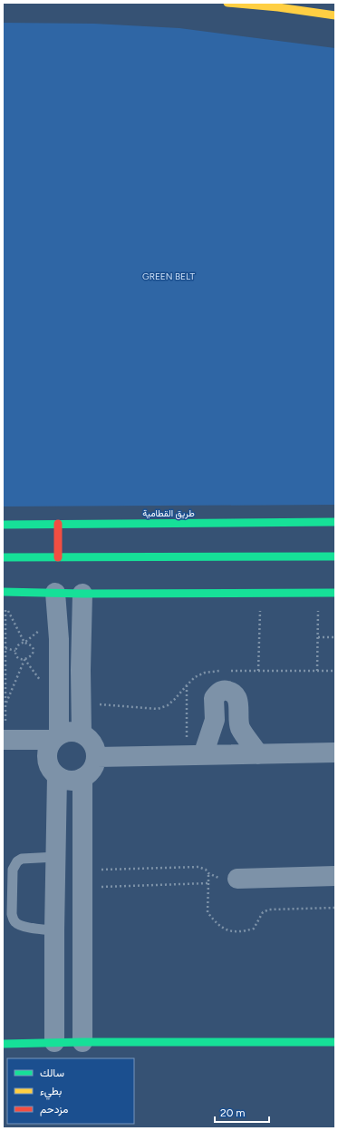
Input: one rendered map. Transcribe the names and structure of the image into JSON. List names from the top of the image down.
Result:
{
  "streets": {
    "street": ["طريق القطامية"]
  },
  "parks": ["GREEN BELT"],
  "legend": ["سالك", "بطيء", "مزدحم"],
  "scale_bar": "20 m"
}
